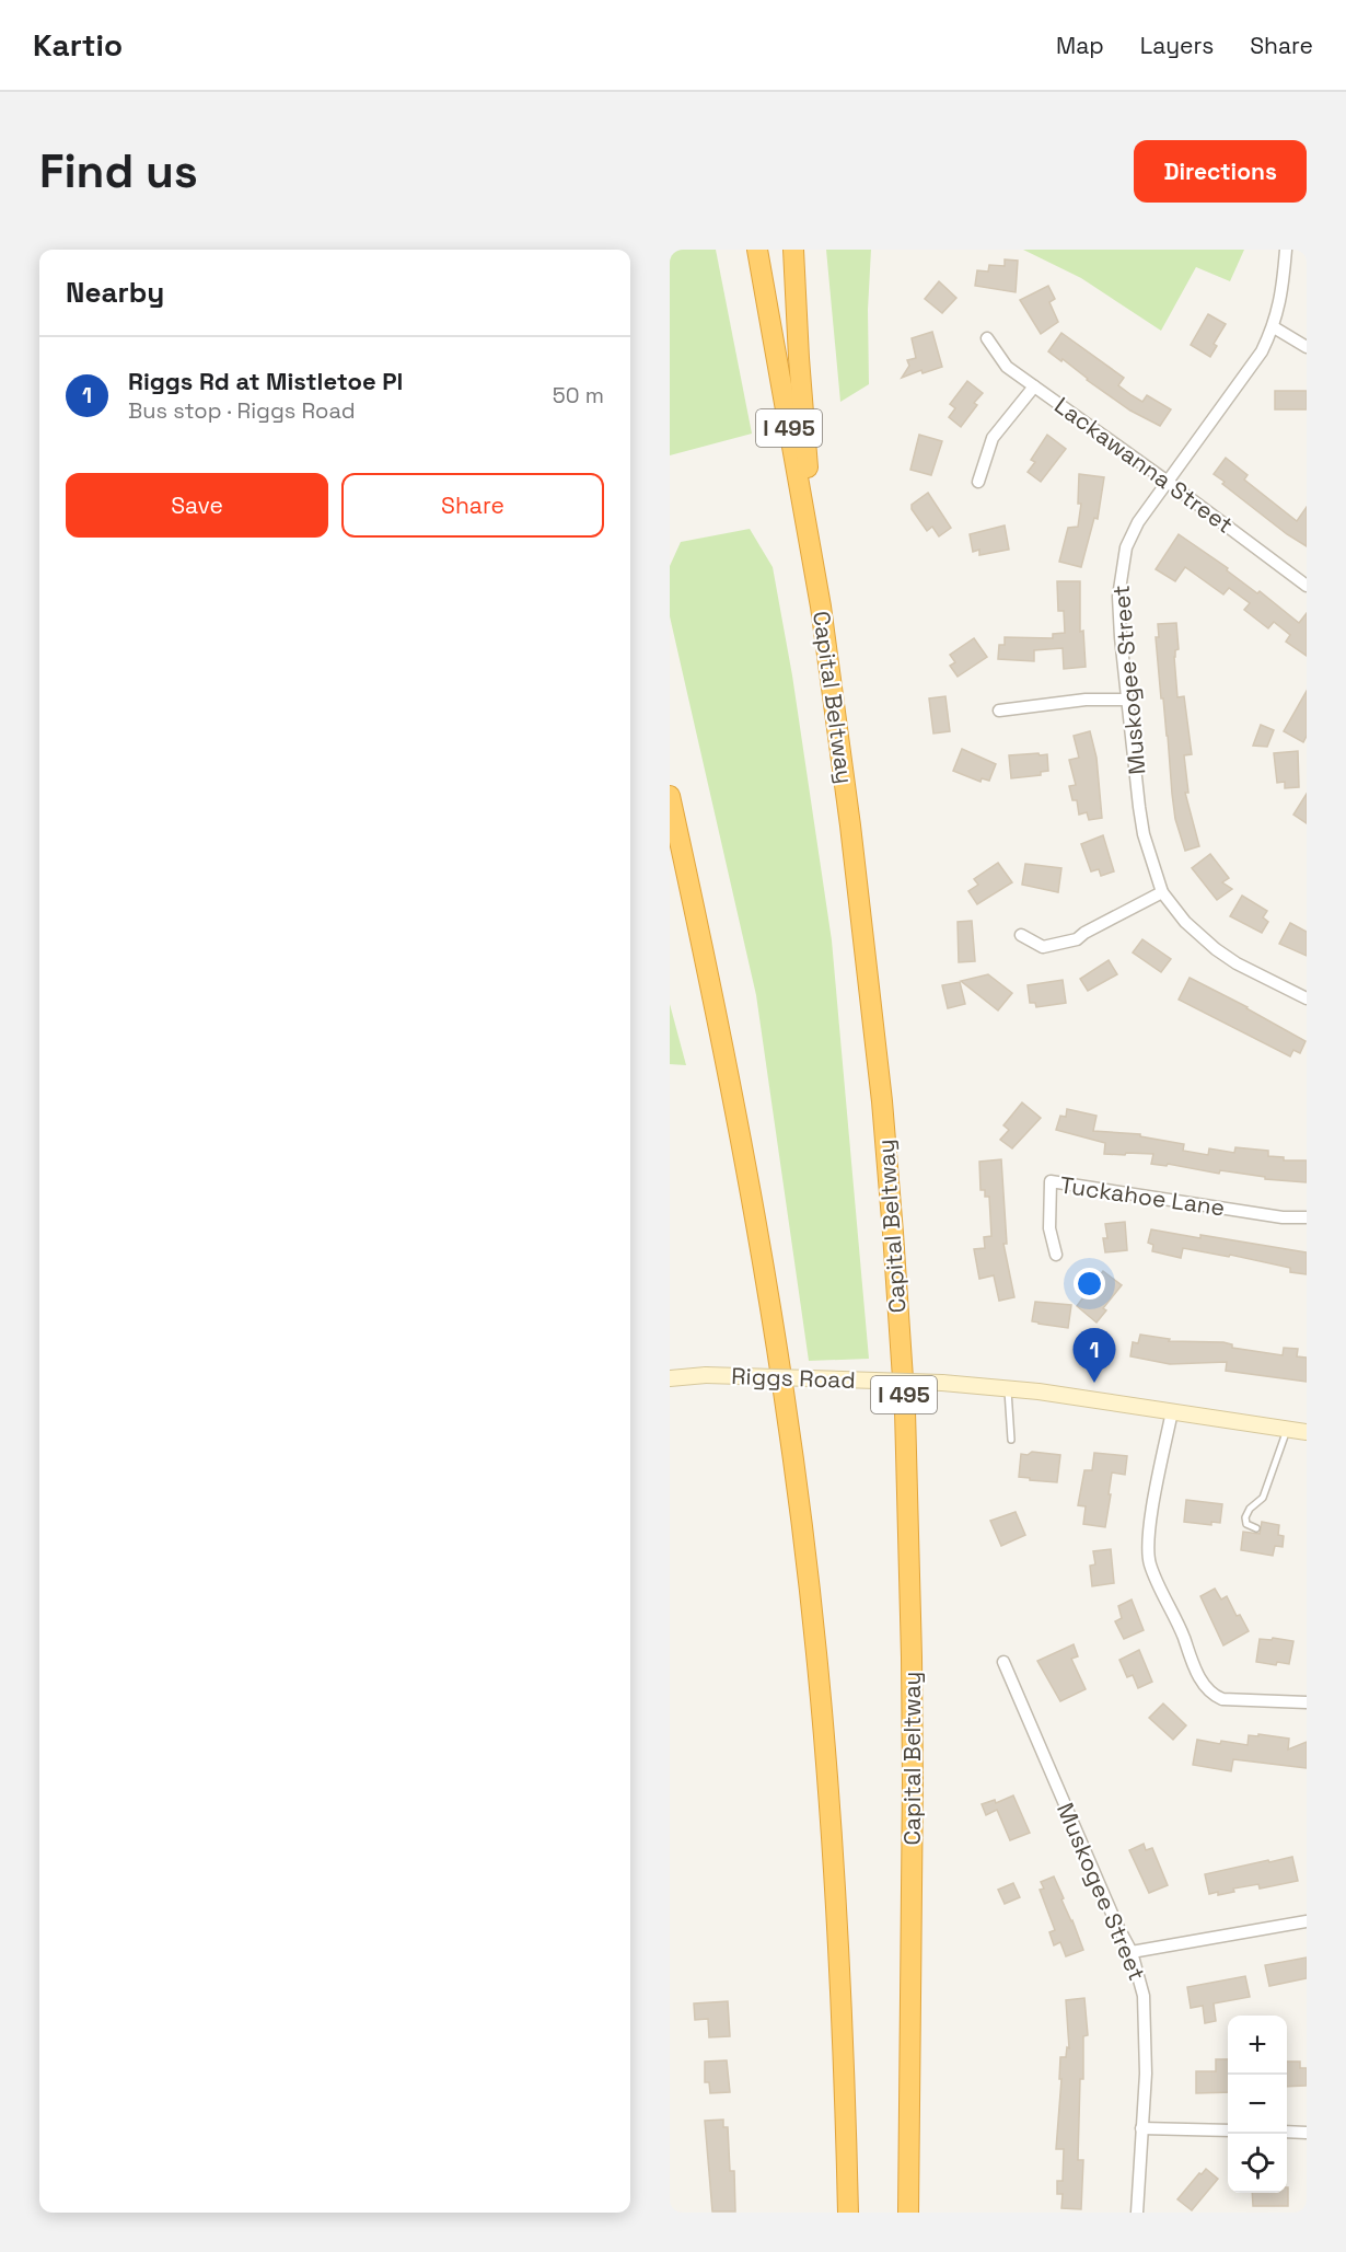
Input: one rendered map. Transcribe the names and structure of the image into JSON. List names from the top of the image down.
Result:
{
  "streets": {
    "highway": ["I 495", "Capital Beltway"],
    "main road": ["Riggs Road"],
    "street": ["Lackawanna Street", "Muskogee Street", "Tuckahoe Lane"]
  },
  "crossings": [
    ["Lackawanna Street", "Muskogee Street"]
  ],
  "page": {
    "header": "Kartio",
    "nav": ["Map", "Layers", "Share"],
    "buttons": [
      "Directions",
      ["Save", "Share"]
    ],
    "title": "Find us",
    "heading": "Nearby",
    "list": [
      {
        "mark": "1",
        "name": "Riggs Rd at Mistletoe Pl",
        "note": "Bus stop · Riggs Road",
        "value": "50 m"
      }
    ],
    "pins": "1",
    "map_buttons": ["+", "−"]
  }
}
